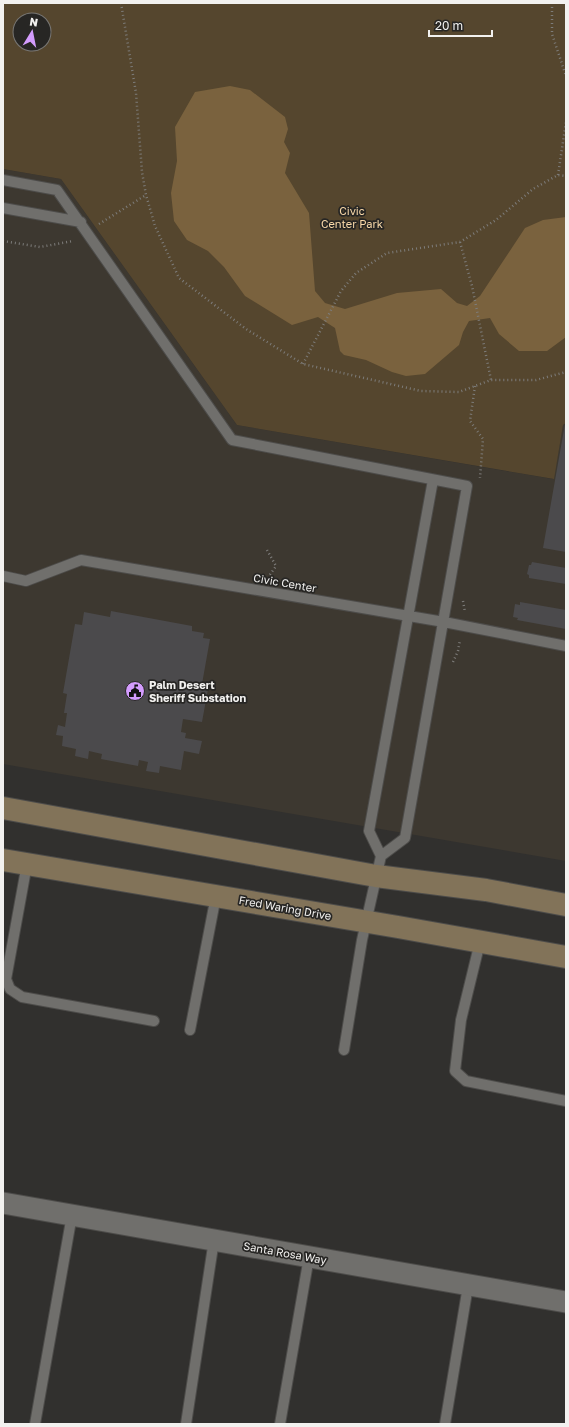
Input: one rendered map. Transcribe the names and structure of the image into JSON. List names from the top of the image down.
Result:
{
  "streets": {
    "main road": ["Fred Waring Drive"],
    "street": ["Santa Rosa Way"],
    "lane": ["Civic Center"]
  },
  "parks": ["Civic Center Park"],
  "places": {
    "public building": ["Palm Desert Sheriff Substation"]
  },
  "scale_bar": "20 m",
  "north": "top"
}
